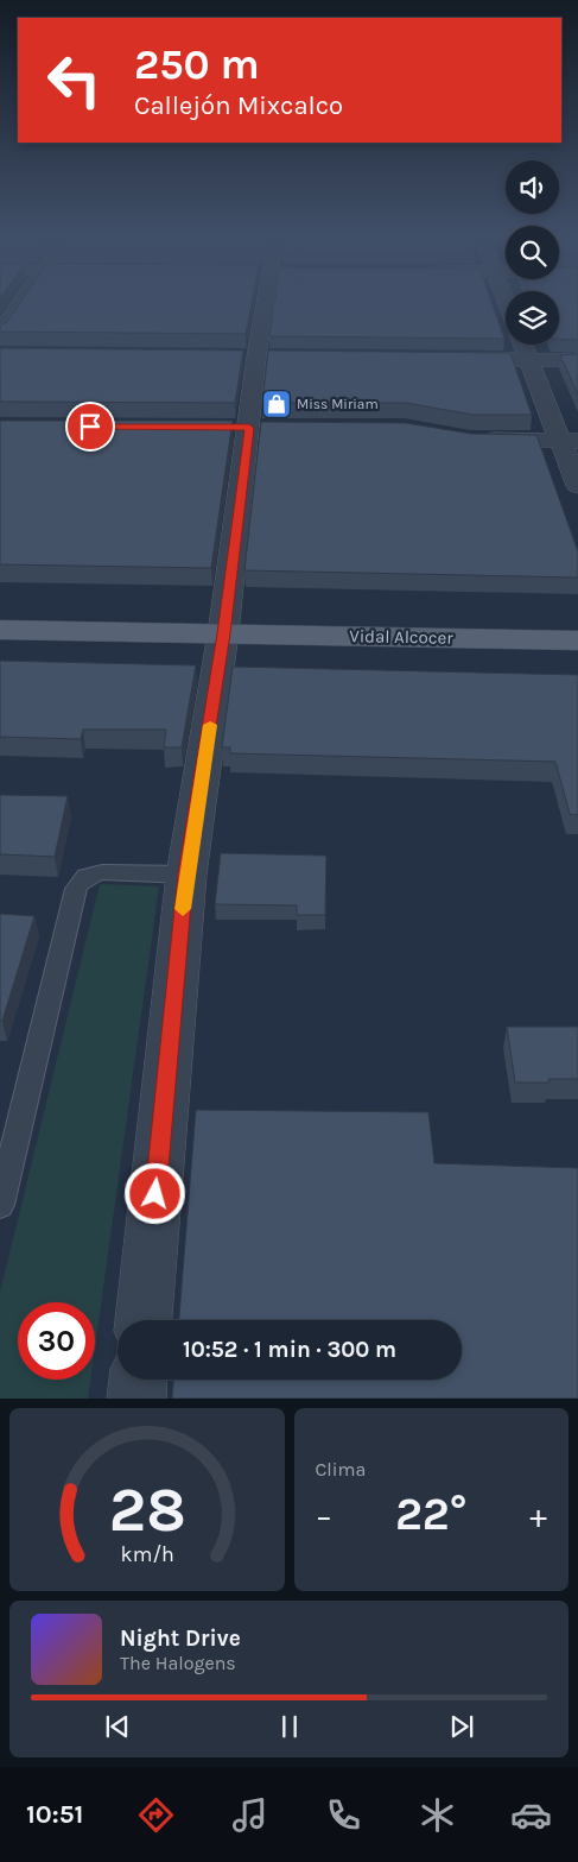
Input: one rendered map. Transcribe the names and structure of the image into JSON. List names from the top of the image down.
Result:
{
  "streets": {
    "main road": ["Vidal Alcocer"]
  },
  "places": {
    "shop": ["Miss Miriam"]
  },
  "page": {
    "turn": ["250 m", "Callejón Mixcalco"],
    "limit": "30",
    "trip": "10:52 · 1 min · 300 m",
    "tile": "Clima",
    "heat": ["−", "22°", "+"],
    "song": ["Night Drive", "The Halogens"],
    "tabs": "10:51",
    "gauge": ["28", "km/h"]
  }
}
